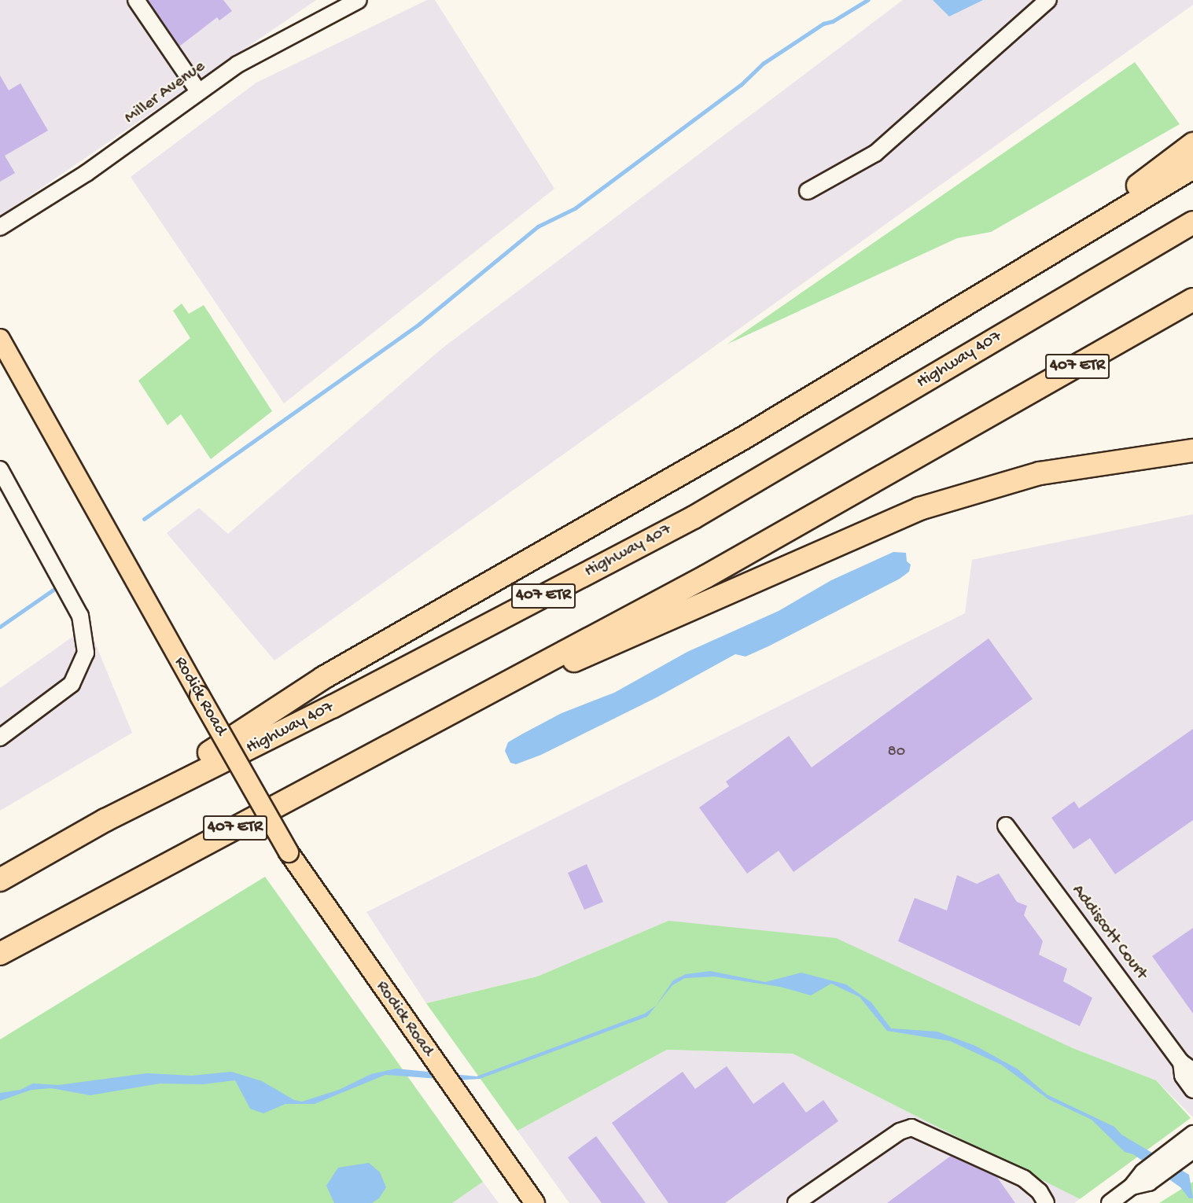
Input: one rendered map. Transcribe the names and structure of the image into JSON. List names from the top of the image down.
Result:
{
  "streets": {
    "highway": ["Highway 407", "407 ETR"],
    "main road": ["Rodick Road"],
    "street": ["Miller Avenue", "Addiscott Court"]
  },
  "house_numbers": ["80"]
}
